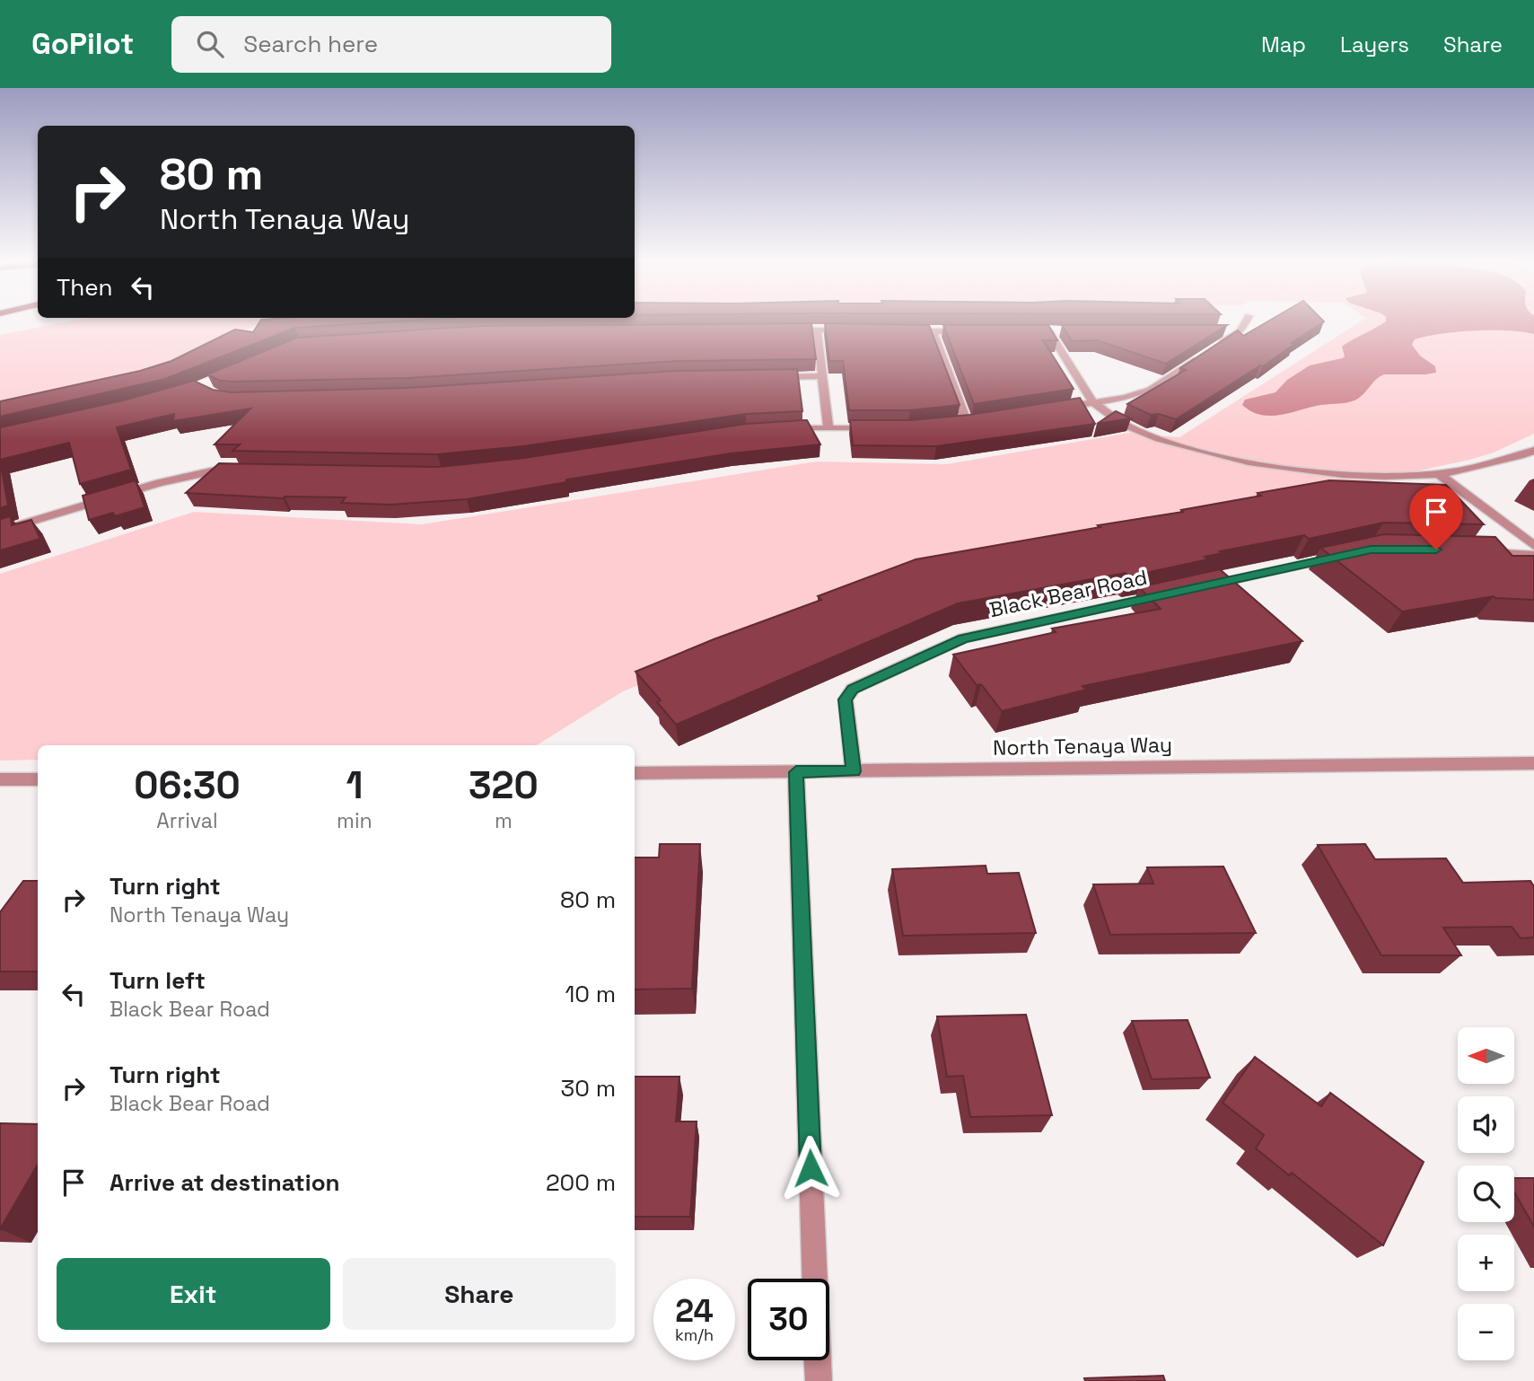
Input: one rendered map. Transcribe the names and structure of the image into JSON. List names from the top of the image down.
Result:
{
  "streets": {
    "street": ["Black Bear Road", "North Tenaya Way"]
  },
  "crossings": [
    ["Black Bear Road", "North Tenaya Way"]
  ],
  "north": "left",
  "page": {
    "header": "GoPilot",
    "search": "Search here",
    "nav": ["Map", "Layers", "Share"],
    "turn": ["80 m", "North Tenaya Way"],
    "then": "Then",
    "eta": [
      "06:30",
      "Arrival",
      "1",
      "min",
      "320",
      "m"
    ],
    "list": [
      {
        "name": "Turn right",
        "note": "North Tenaya Way",
        "value": "80 m"
      },
      {
        "name": "Turn left",
        "note": "Black Bear Road",
        "value": "10 m"
      },
      {
        "name": "Turn right",
        "note": "Black Bear Road",
        "value": "30 m"
      },
      {
        "name": "Arrive at destination",
        "value": "200 m"
      }
    ],
    "map_buttons": ["+", "−"],
    "buttons": ["Exit", "Share"],
    "speed": "24 km/h",
    "limit": "30"
  }
}
